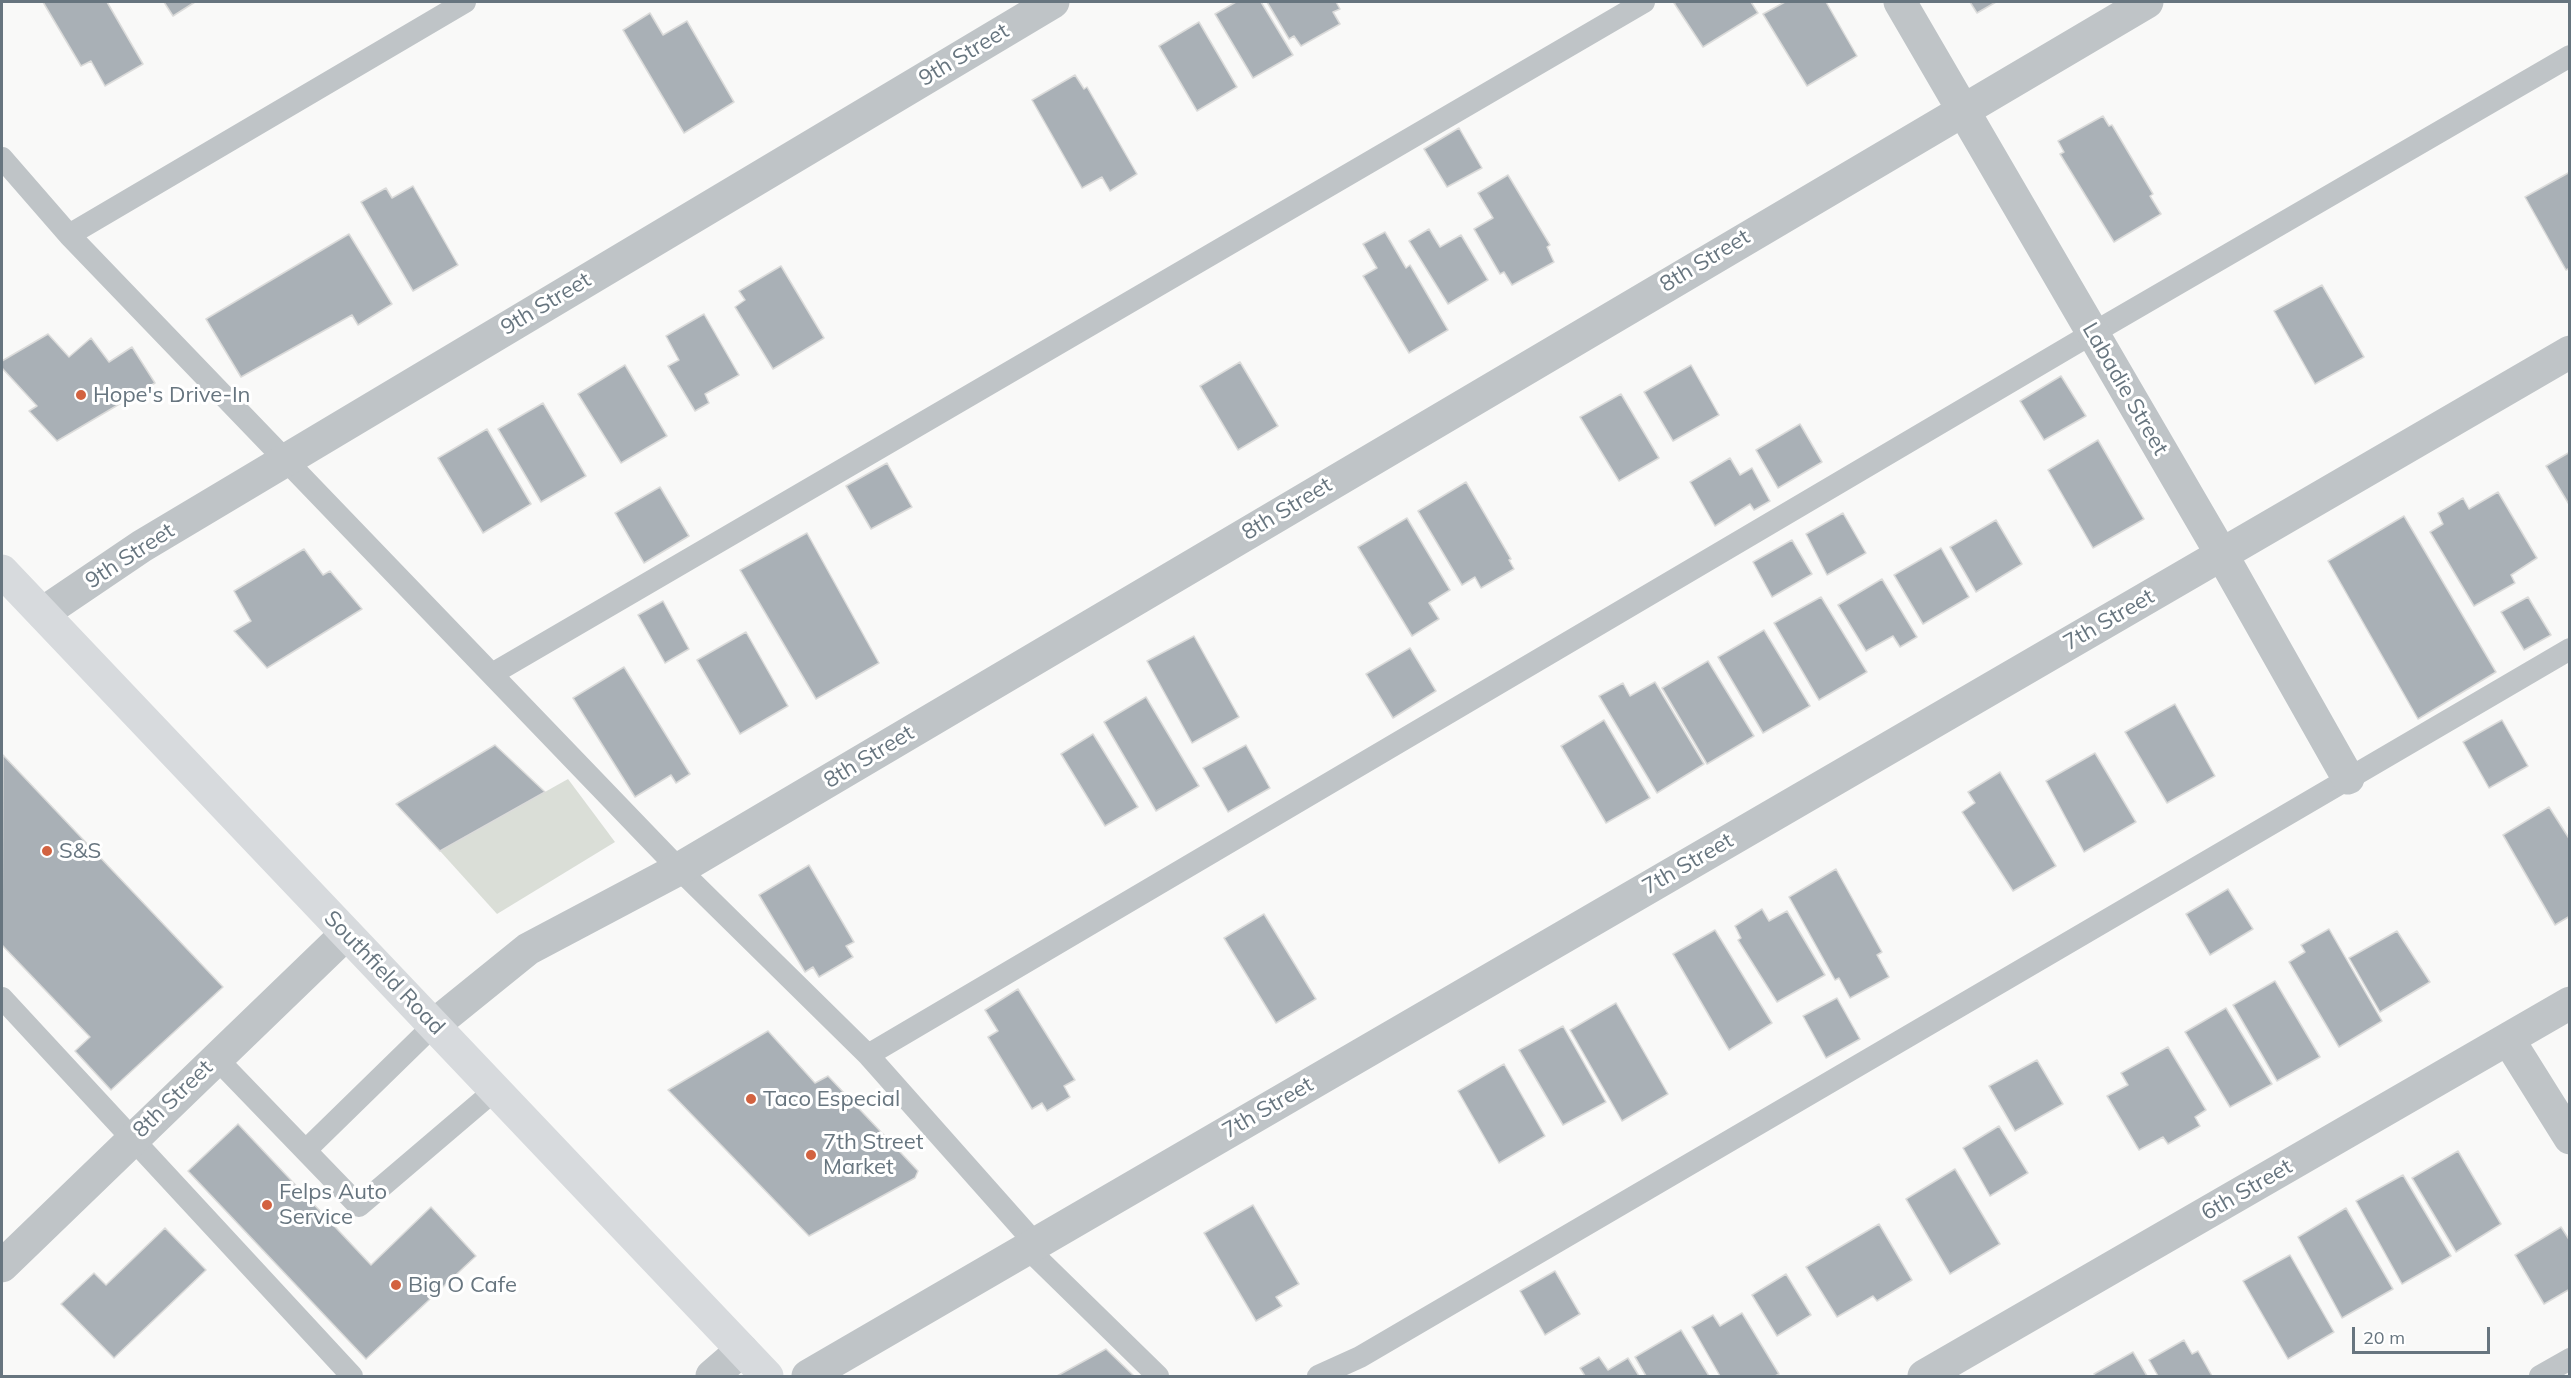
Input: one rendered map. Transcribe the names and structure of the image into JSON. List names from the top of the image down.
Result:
{
  "streets": {
    "main road": ["Southfield Road"],
    "street": [
      "9th Street",
      "8th Street",
      "Labadie Street",
      "7th Street",
      "6th Street"
    ]
  },
  "crossings": [
    ["9th Street", "Southfield Road"],
    ["8th Street", "Labadie Street"],
    ["8th Street", "Southfield Road"],
    ["Labadie Street", "7th Street"]
  ],
  "places": [
    "Hope's Drive-In",
    "S&S",
    "Taco Especial",
    "7th Street Market",
    "Felps Auto Service",
    "Big O Cafe"
  ],
  "scale_bar": "20 m"
}
